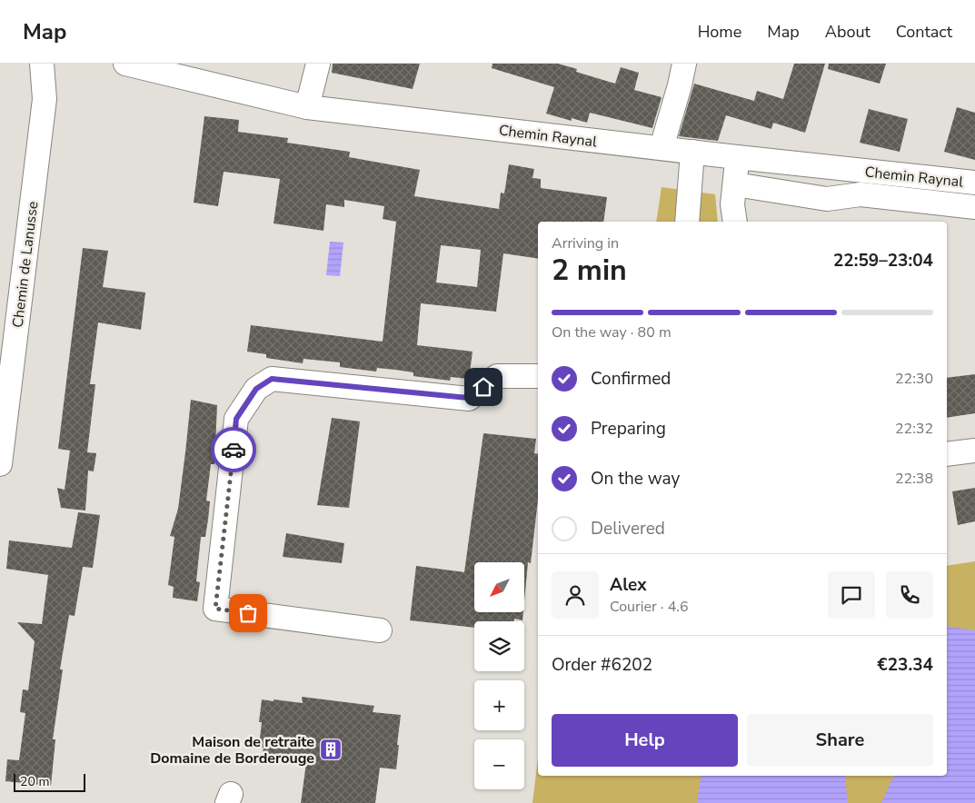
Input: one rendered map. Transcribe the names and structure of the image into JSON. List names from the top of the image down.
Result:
{
  "streets": {
    "street": ["Chemin Raynal", "Chemin de Lanusse"]
  },
  "places": {
    "building": ["Maison de retraite Domaine de Borderouge"]
  },
  "scale_bar": "20 m",
  "north": "bottom left",
  "page": {
    "header": "Map",
    "nav": [
      "Home",
      "Map",
      "About",
      "Contact"
    ],
    "heading": ["2 min", "Arriving in", "22:59–23:04"],
    "panel": [
      "Alex",
      "Courier · 4.6",
      "Order #6202",
      "€23.34"
    ],
    "bar": "On the way · 80 m",
    "list": [
      ["Confirmed", "22:30"],
      ["Preparing", "22:32"],
      ["On the way", "22:38"],
      "Delivered"
    ],
    "map_buttons": ["+", "−"],
    "buttons": ["Help", "Share"],
    "scale": "20 m"
  }
}
